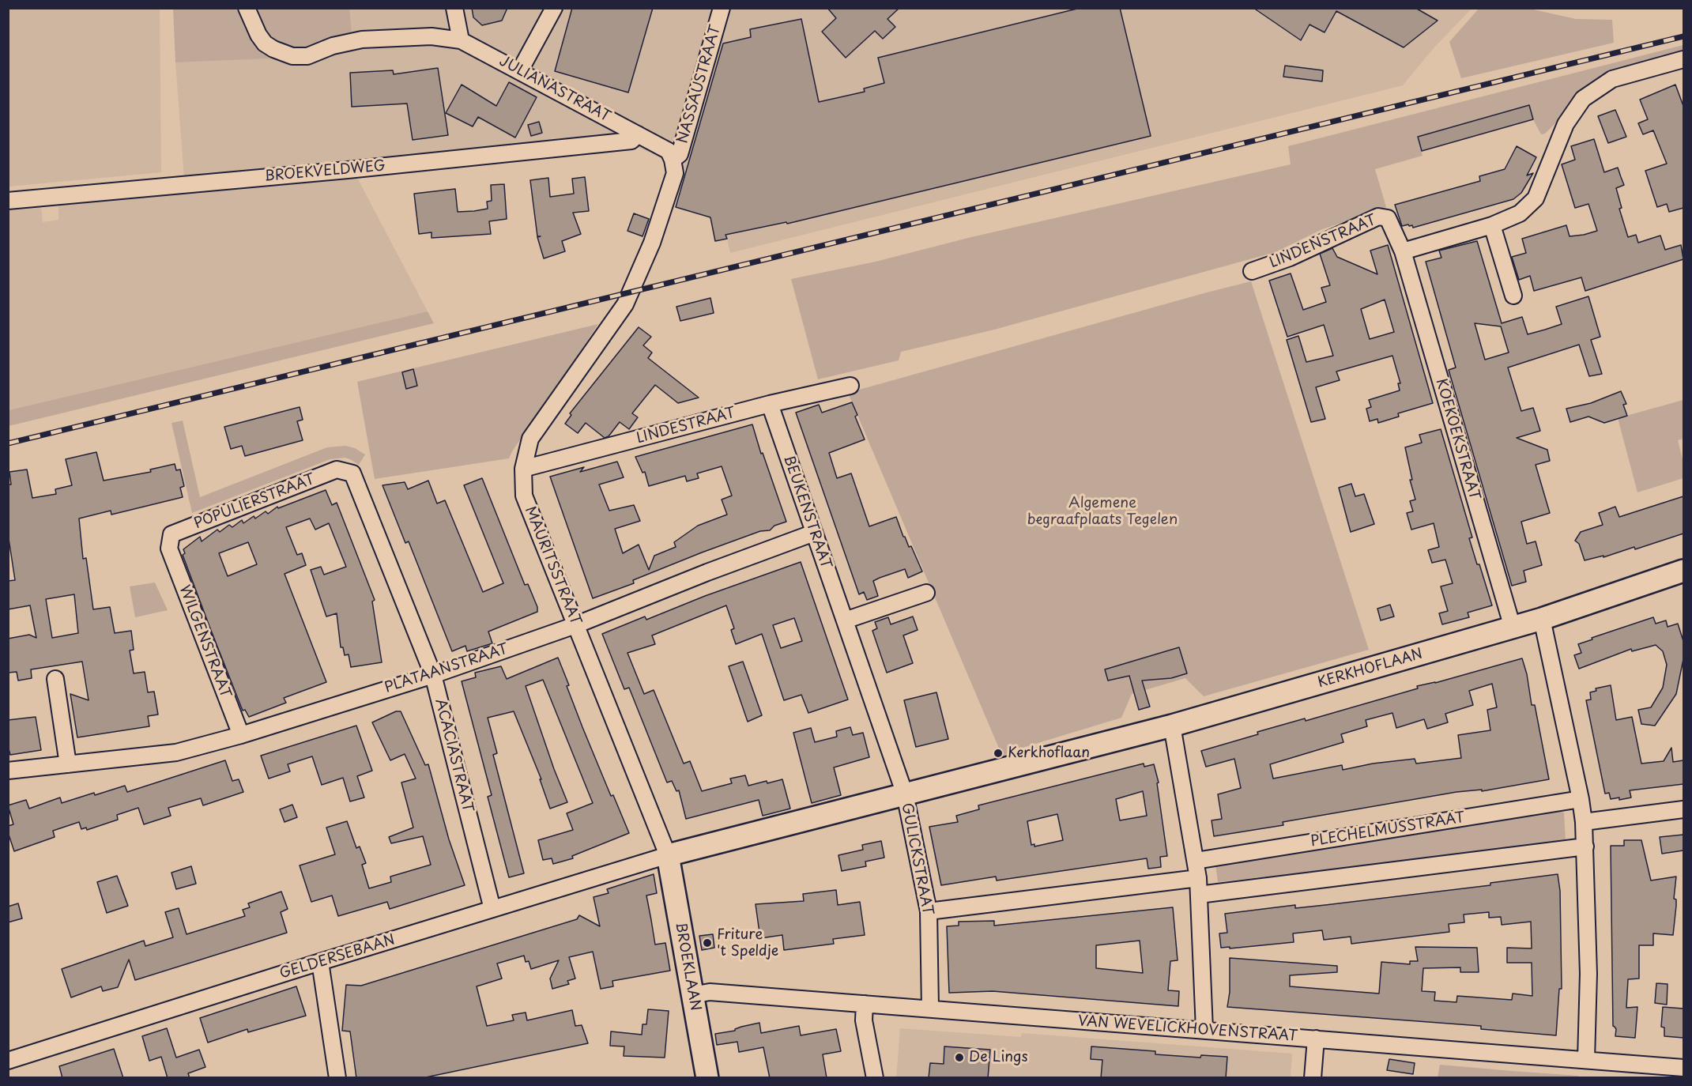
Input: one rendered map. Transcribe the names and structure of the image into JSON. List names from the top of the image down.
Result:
{
  "streets": {
    "street": [
      "NASSAUSTRAAT",
      "JULIANASTRAAT",
      "BROEKVELDWEG",
      "LINDENSTRAAT",
      "LINDESTRAAT",
      "KOEKOEKSTRAAT",
      "POPULIERSTRAAT",
      "BEUKENSTRAAT",
      "MAURITSSTRAAT",
      "WILGENSTRAAT",
      "PLATAANSTRAAT",
      "KERKHOFLAAN",
      "ACACIASTRAAT",
      "PLECHELMUSSTRAAT",
      "GULICKSTRAAT",
      "GELDERSEBAAN",
      "BROEKLAAN",
      "VAN WEVELICKHOVENSTRAAT"
    ]
  },
  "crossings": [
    ["NASSAUSTRAAT", "JULIANASTRAAT"],
    ["NASSAUSTRAAT", "MAURITSSTRAAT"],
    ["JULIANASTRAAT", "BROEKVELDWEG"],
    ["LINDENSTRAAT", "KOEKOEKSTRAAT"],
    ["LINDESTRAAT", "BEUKENSTRAAT"],
    ["LINDESTRAAT", "MAURITSSTRAAT"],
    ["KOEKOEKSTRAAT", "KERKHOFLAAN"],
    ["POPULIERSTRAAT", "WILGENSTRAAT"],
    ["POPULIERSTRAAT", "ACACIASTRAAT"],
    ["BEUKENSTRAAT", "PLATAANSTRAAT"],
    ["BEUKENSTRAAT", "KERKHOFLAAN"],
    ["BEUKENSTRAAT", "GULICKSTRAAT"],
    ["MAURITSSTRAAT", "PLATAANSTRAAT"],
    ["MAURITSSTRAAT", "KERKHOFLAAN"],
    ["MAURITSSTRAAT", "GELDERSEBAAN"],
    ["MAURITSSTRAAT", "BROEKLAAN"],
    ["WILGENSTRAAT", "PLATAANSTRAAT"],
    ["PLATAANSTRAAT", "ACACIASTRAAT"],
    ["KERKHOFLAAN", "GULICKSTRAAT"],
    ["KERKHOFLAAN", "GELDERSEBAAN"],
    ["KERKHOFLAAN", "BROEKLAAN"],
    ["ACACIASTRAAT", "GELDERSEBAAN"],
    ["GULICKSTRAAT", "VAN WEVELICKHOVENSTRAAT"],
    ["GELDERSEBAAN", "BROEKLAAN"],
    ["BROEKLAAN", "VAN WEVELICKHOVENSTRAAT"]
  ],
  "parks": ["Algemene begraafplaats Tegelen"],
  "places": ["Kerkhoflaan", "Friture 't Speldje", "De Lings"]
}
